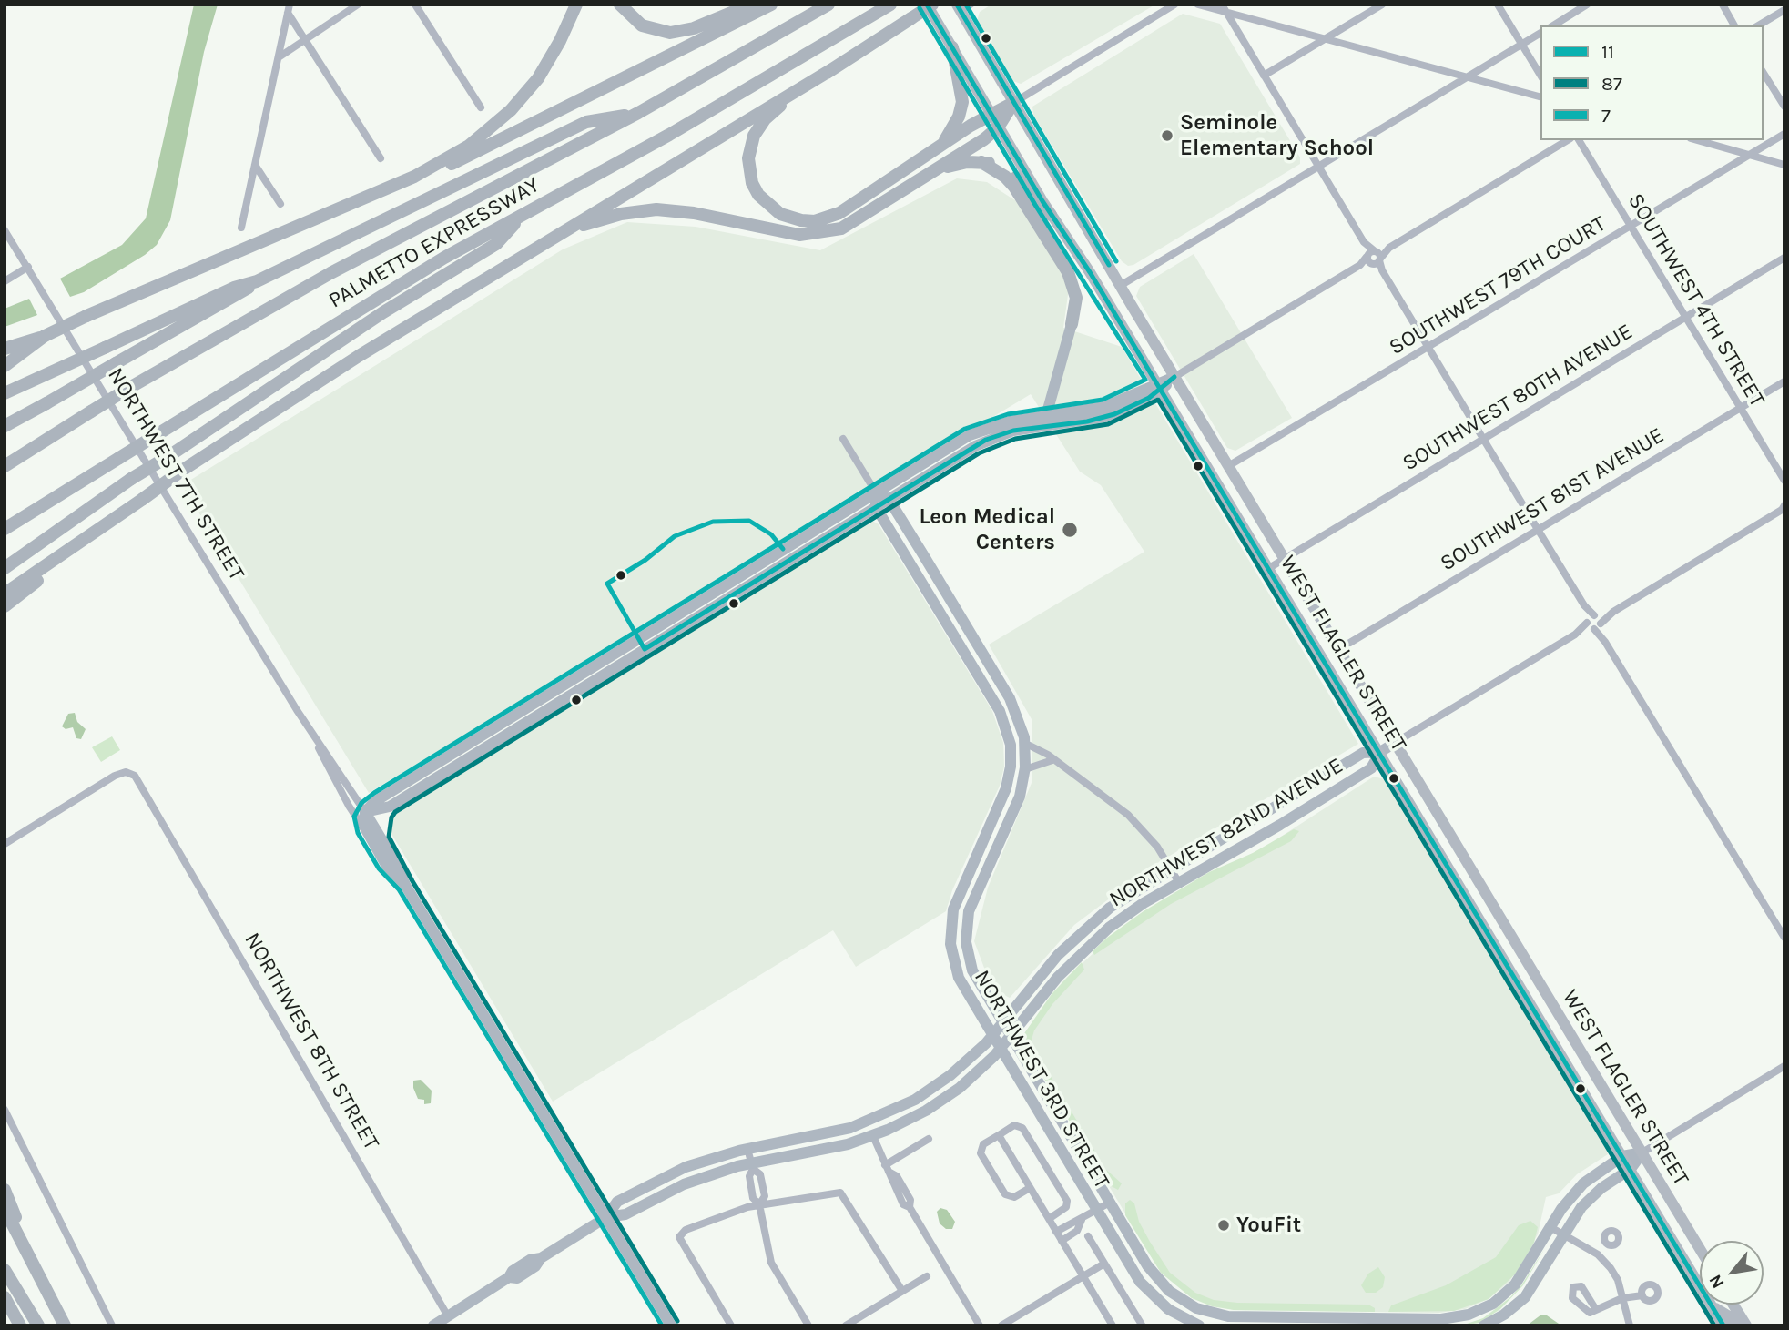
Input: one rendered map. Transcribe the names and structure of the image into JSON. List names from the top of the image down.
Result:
{
  "streets": {
    "highway": ["PALMETTO EXPRESSWAY"],
    "main road": ["WEST FLAGLER STREET"],
    "street": [
      "SOUTHWEST 79TH COURT",
      "SOUTHWEST 4TH STREET",
      "SOUTHWEST 80TH AVENUE",
      "NORTHWEST 7TH STREET",
      "SOUTHWEST 81ST AVENUE",
      "NORTHWEST 82ND AVENUE",
      "NORTHWEST 8TH STREET",
      "NORTHWEST 3RD STREET"
    ]
  },
  "crossings": [
    ["SOUTHWEST 79TH COURT", "SOUTHWEST 4TH STREET"],
    ["SOUTHWEST 79TH COURT", "WEST FLAGLER STREET"],
    ["SOUTHWEST 4TH STREET", "SOUTHWEST 80TH AVENUE"],
    ["SOUTHWEST 4TH STREET", "SOUTHWEST 81ST AVENUE"],
    ["SOUTHWEST 80TH AVENUE", "WEST FLAGLER STREET"],
    ["NORTHWEST 7TH STREET", "NORTHWEST 82ND AVENUE"],
    ["SOUTHWEST 81ST AVENUE", "WEST FLAGLER STREET"],
    ["WEST FLAGLER STREET", "NORTHWEST 82ND AVENUE"],
    ["WEST FLAGLER STREET", "NORTHWEST 3RD STREET"],
    ["NORTHWEST 82ND AVENUE", "NORTHWEST 8TH STREET"],
    ["NORTHWEST 82ND AVENUE", "NORTHWEST 3RD STREET"]
  ],
  "places": ["Seminole Elementary School", "Leon Medical Centers", "YouFit"],
  "lines": ["transit line 11", "transit line 7", "transit line 87"],
  "legend": ["11", "87", "7"],
  "north": "bottom left"
}
